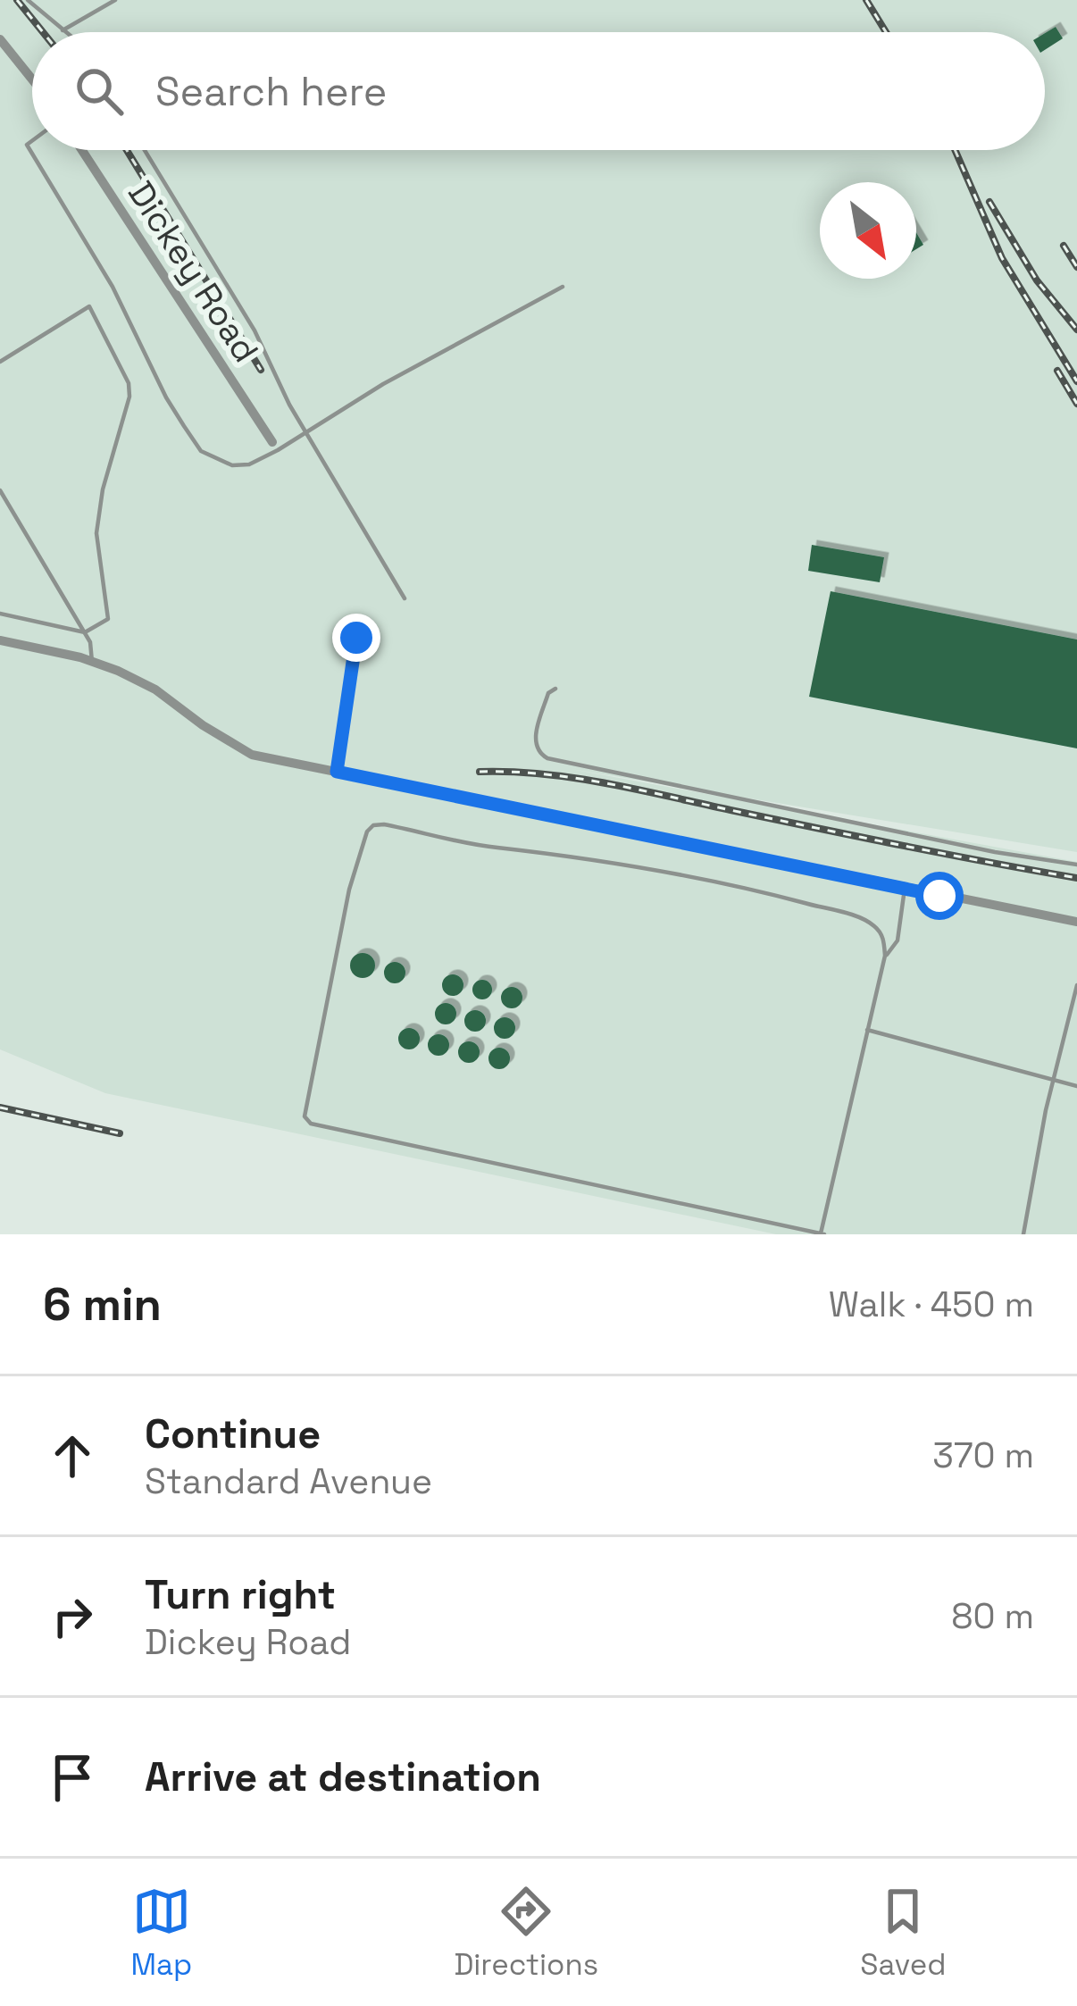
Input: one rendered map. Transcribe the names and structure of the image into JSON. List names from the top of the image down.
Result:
{
  "streets": {
    "street": ["Dickey Road"]
  },
  "north": "bottom right",
  "page": {
    "search": "Search here",
    "heading": ["6 min", "Walk · 450 m"],
    "list": [
      ["Continue", "Standard Avenue", "370 m"],
      ["Turn right", "Dickey Road", "80 m"],
      "Arrive at destination"
    ],
    "nav": ["Map", "Directions", "Saved"]
  }
}
